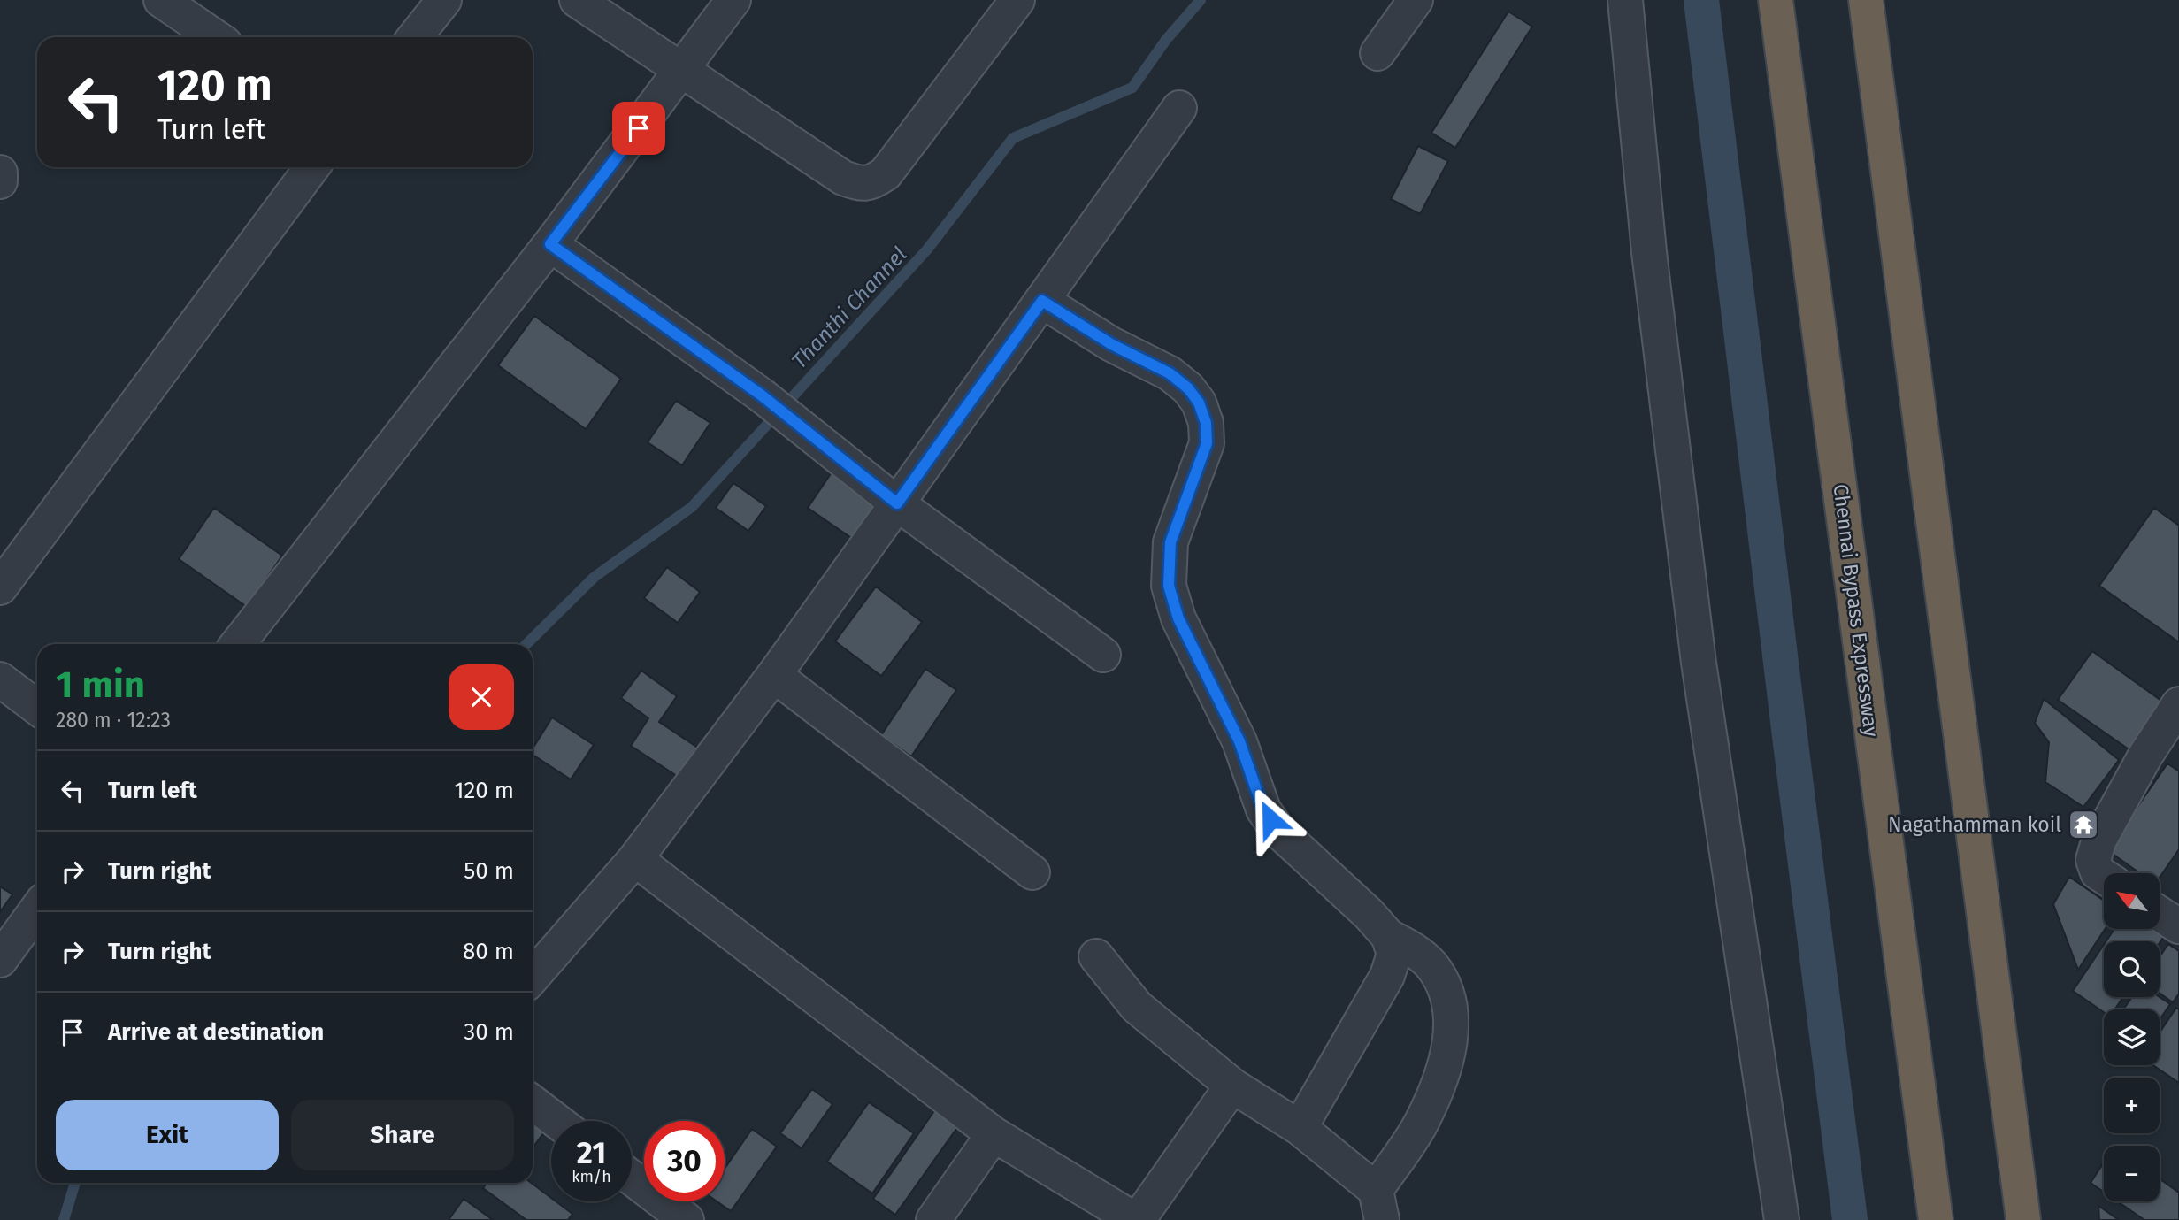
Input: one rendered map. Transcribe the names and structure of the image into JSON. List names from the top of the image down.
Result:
{
  "streets": {
    "highway": ["Chennai Bypass Expressway"]
  },
  "water": ["Thanthi Channel"],
  "places": {
    "temple": ["Nagathamman koil"]
  },
  "north": "top left",
  "page": {
    "turn": ["120 m", "Turn left"],
    "heading": ["1 min", "280 m · 12:23"],
    "list": [
      {
        "name": "Turn left",
        "value": "120 m"
      },
      {
        "name": "Turn right",
        "value": "50 m"
      },
      {
        "name": "Turn right",
        "value": "80 m"
      },
      {
        "name": "Arrive at destination",
        "value": "30 m"
      }
    ],
    "map_buttons": ["+", "−"],
    "buttons": ["Exit", "Share"],
    "speed": "21 km/h",
    "limit": "30"
  }
}
